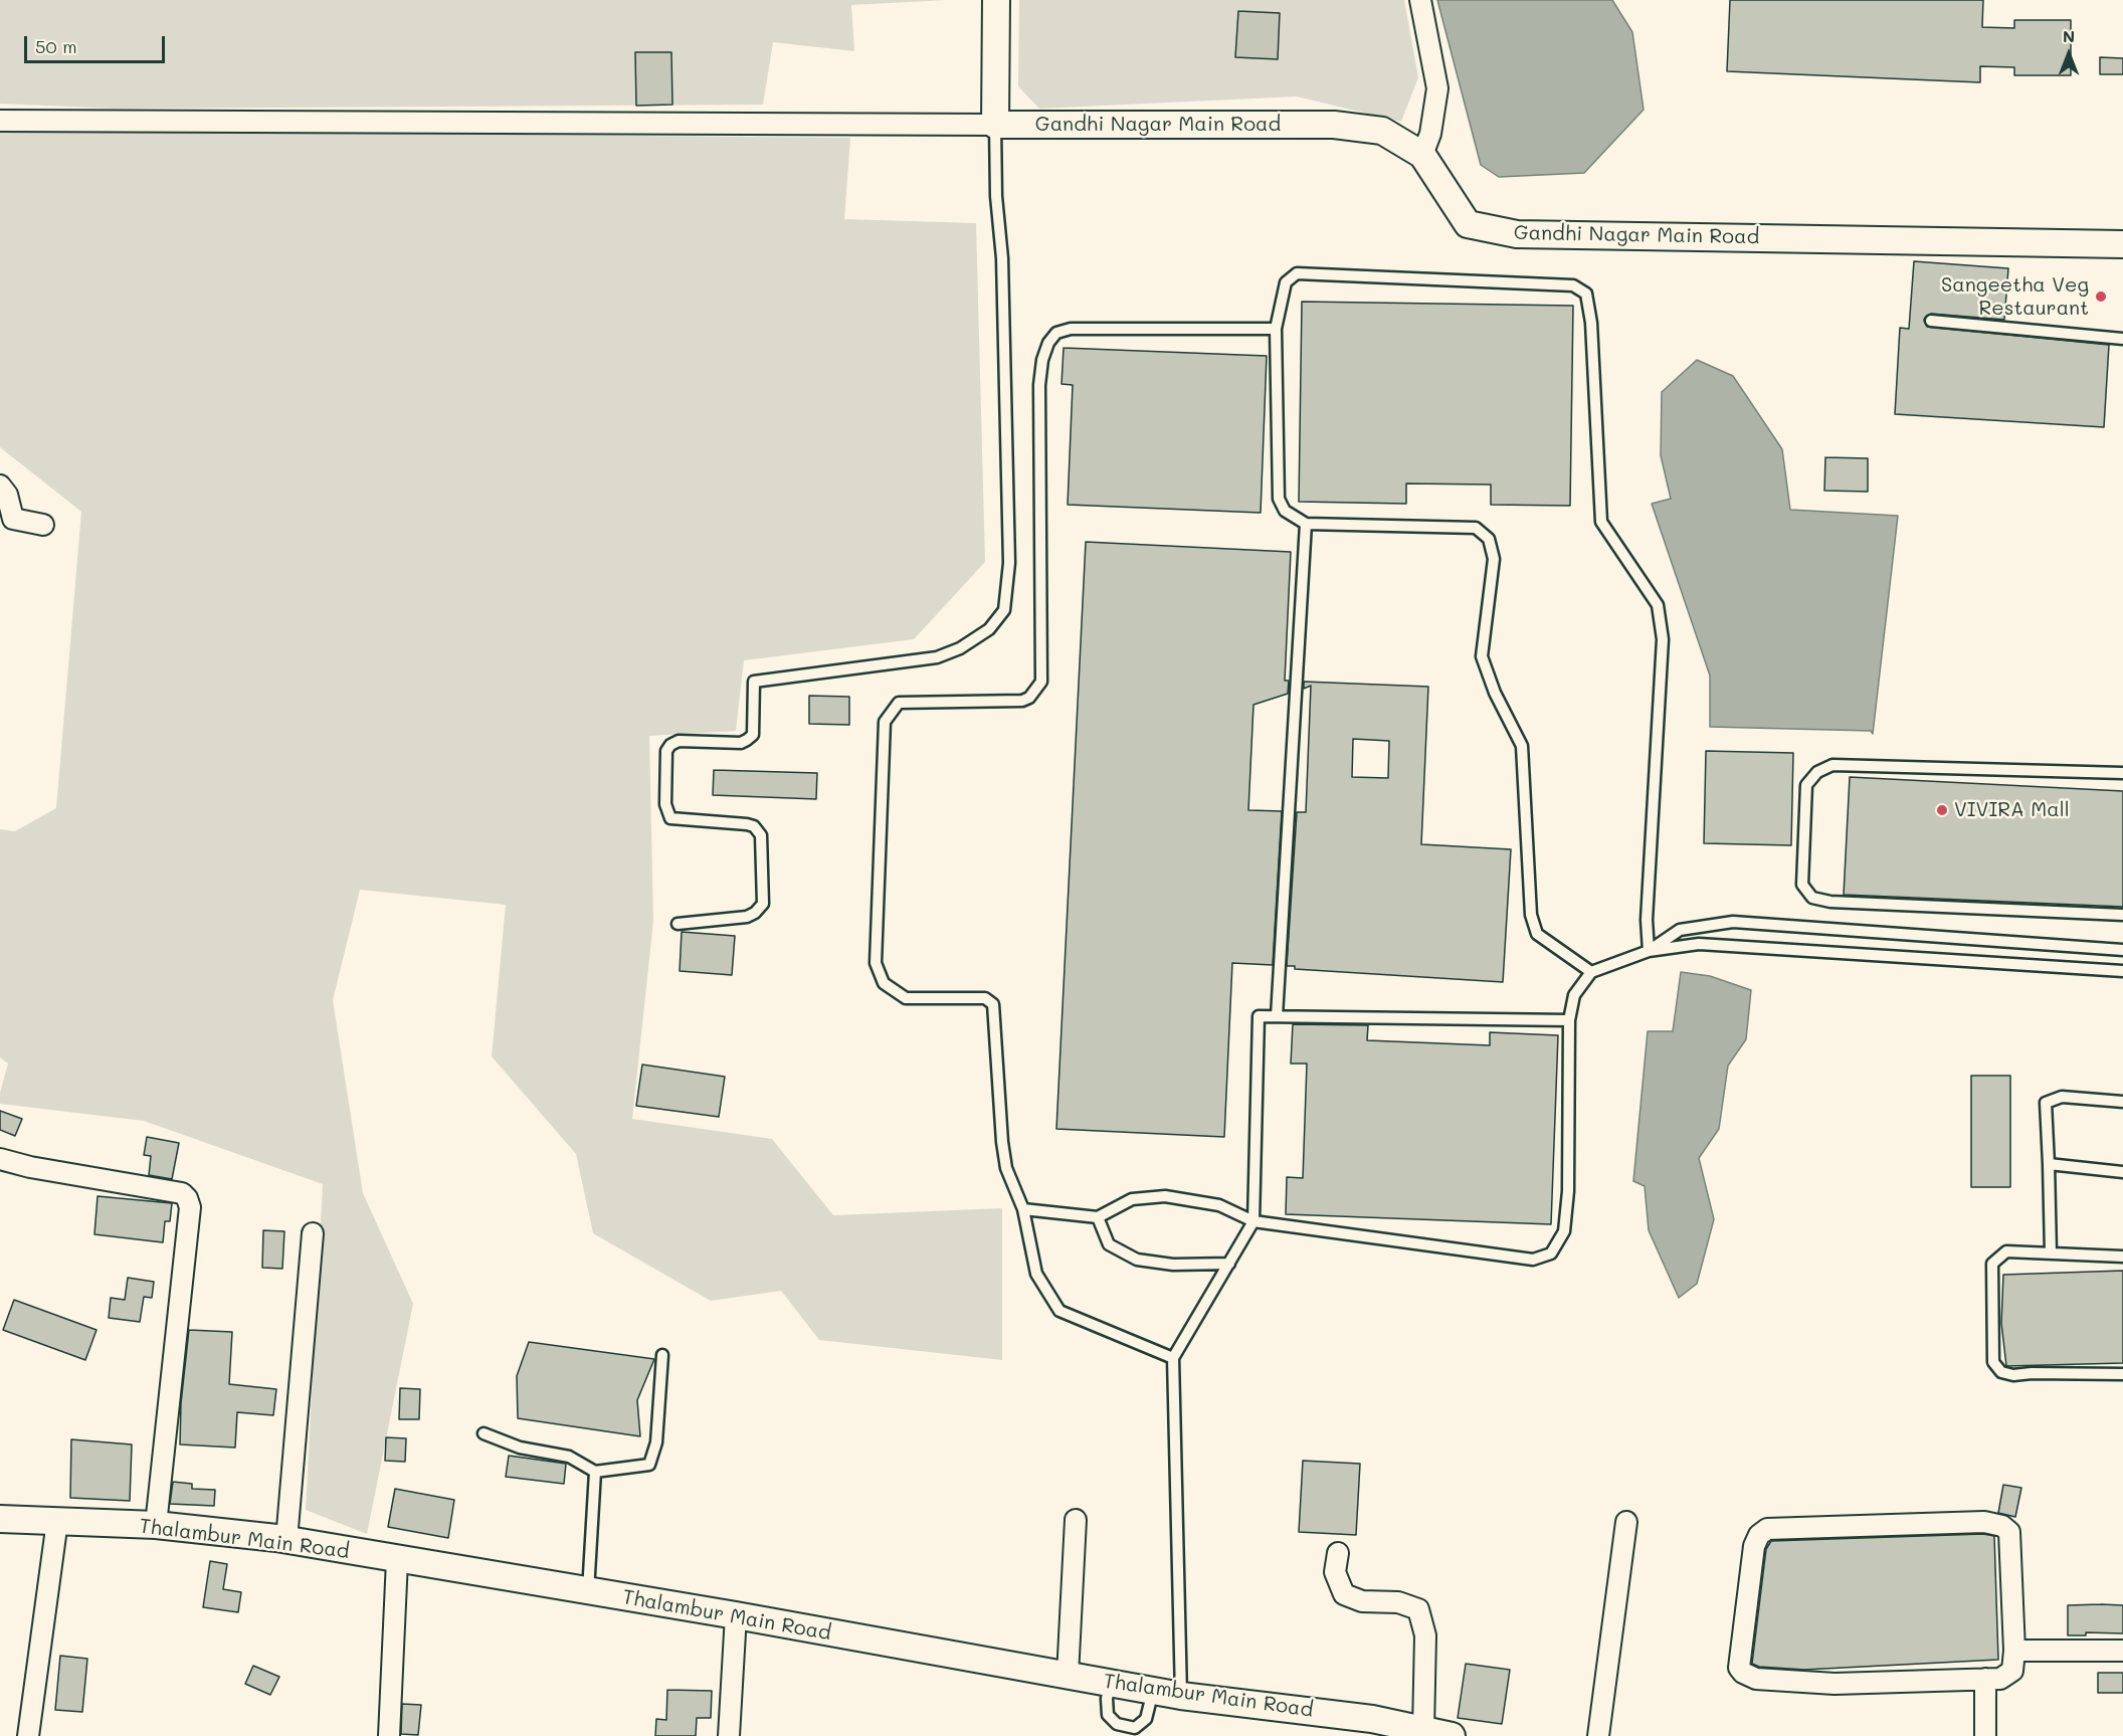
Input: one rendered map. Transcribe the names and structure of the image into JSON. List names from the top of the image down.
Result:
{
  "streets": {
    "street": ["Gandhi Nagar Main Road", "Thalambur Main Road"]
  },
  "places": ["Sangeetha Veg Restaurant", "VIVIRA Mall"],
  "scale_bar": "50 m",
  "north": "top"
}
